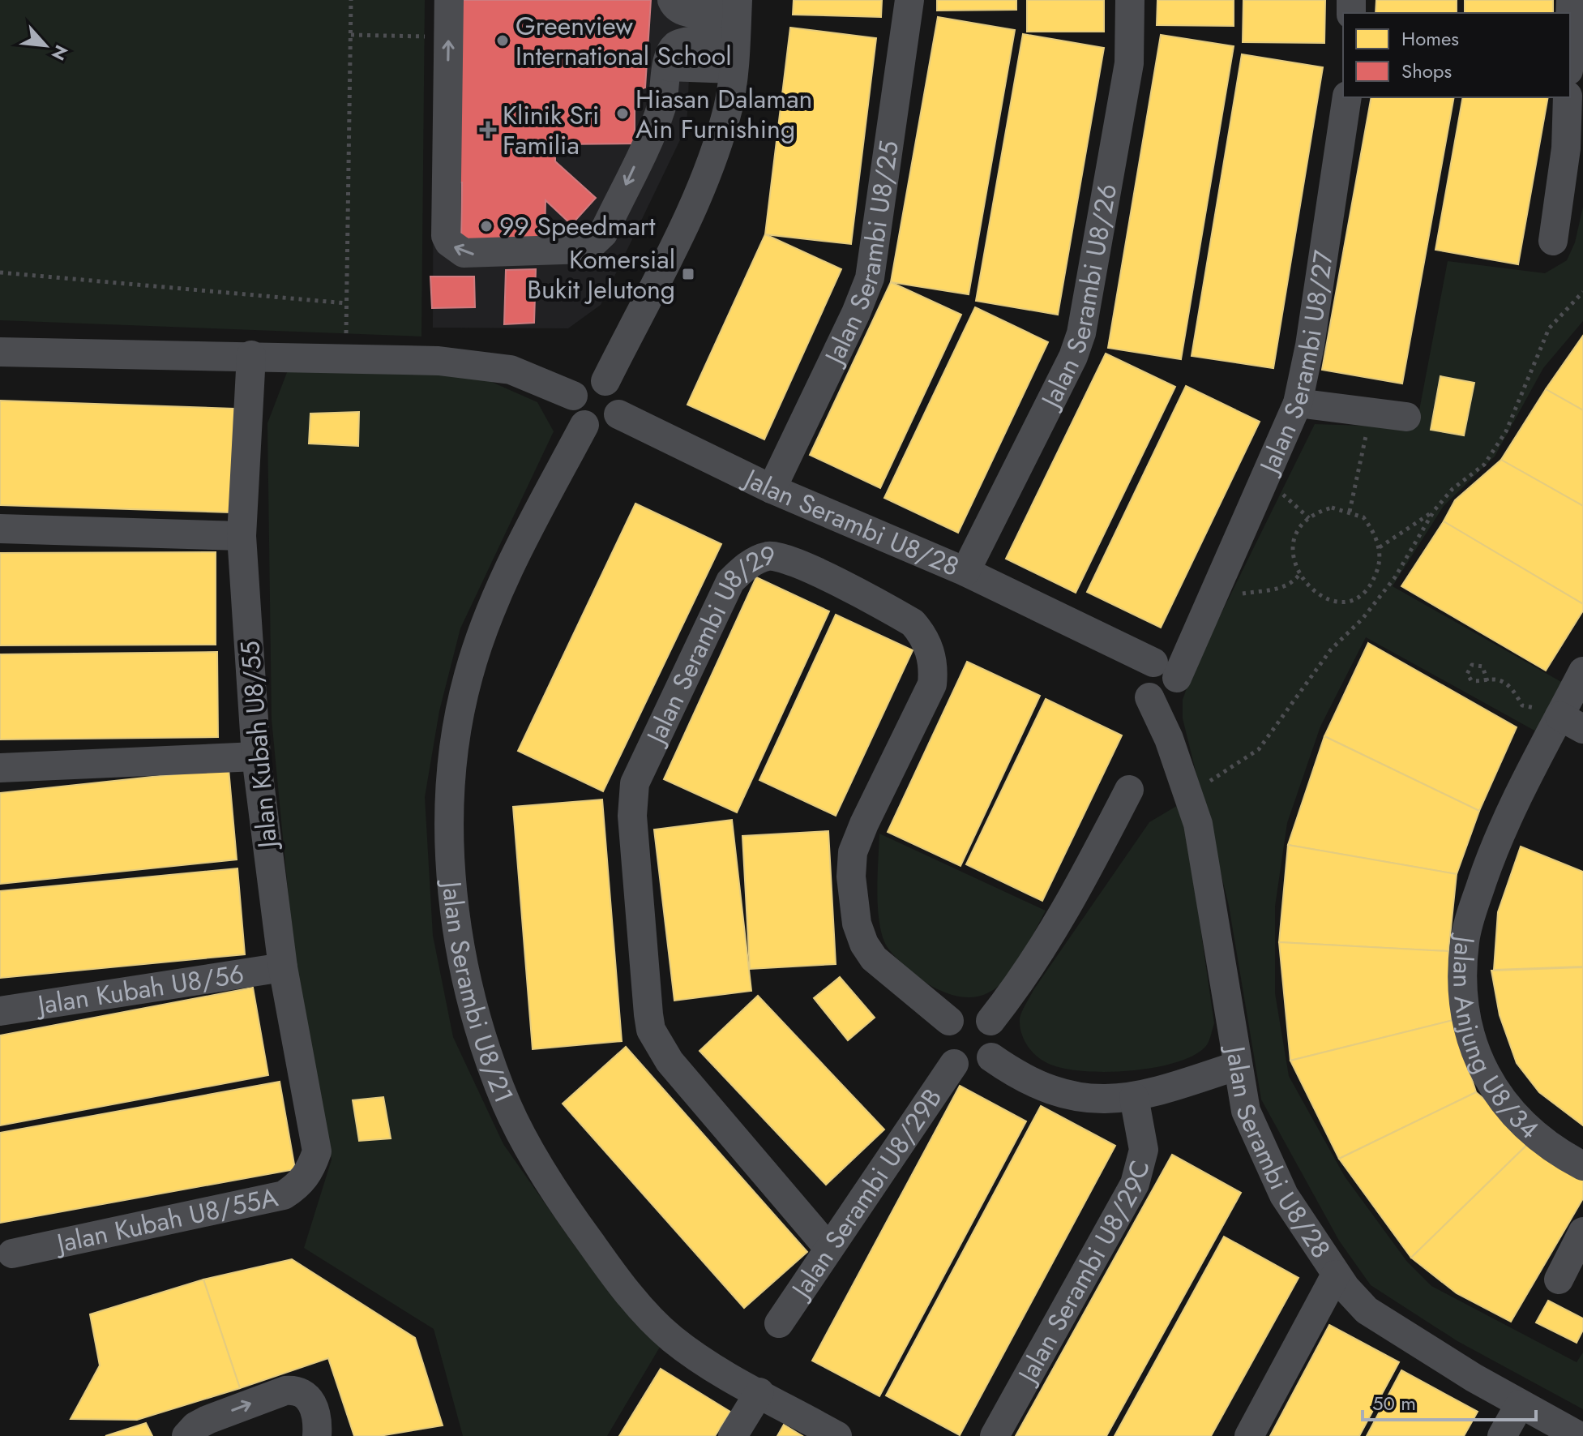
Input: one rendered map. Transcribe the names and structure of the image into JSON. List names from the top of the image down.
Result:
{
  "streets": {
    "street": [
      "Jalan Serambi U8/25",
      "Jalan Serambi U8/26",
      "Jalan Serambi U8/27",
      "Jalan Serambi U8/28",
      "Jalan Serambi U8/29",
      "Jalan Kubah U8/55",
      "Jalan Kubah U8/56",
      "Jalan Serambi U8/21",
      "Jalan Anjung U8/34",
      "Jalan Serambi U8/29B",
      "Jalan Kubah U8/55A",
      "Jalan Serambi U8/29C"
    ]
  },
  "crossings": [
    ["Jalan Serambi U8/25", "Jalan Serambi U8/28"],
    ["Jalan Serambi U8/26", "Jalan Serambi U8/28"],
    ["Jalan Serambi U8/27", "Jalan Serambi U8/28"],
    ["Jalan Serambi U8/28", "Jalan Serambi U8/21"],
    ["Jalan Serambi U8/29", "Jalan Serambi U8/29B"],
    ["Jalan Kubah U8/55", "Jalan Kubah U8/56"],
    ["Jalan Kubah U8/55", "Jalan Kubah U8/55A"]
  ],
  "places": {
    "other": ["Greenview International School", "Hiasan Dalaman Ain Furnishing", "99 Speedmart"],
    "health": ["Klinik Sri Familia"],
    "transit": ["Komersial Bukit Jelutong"]
  },
  "legend": ["Homes", "Shops"],
  "scale_bar": "50 m",
  "north": "bottom right"
}
